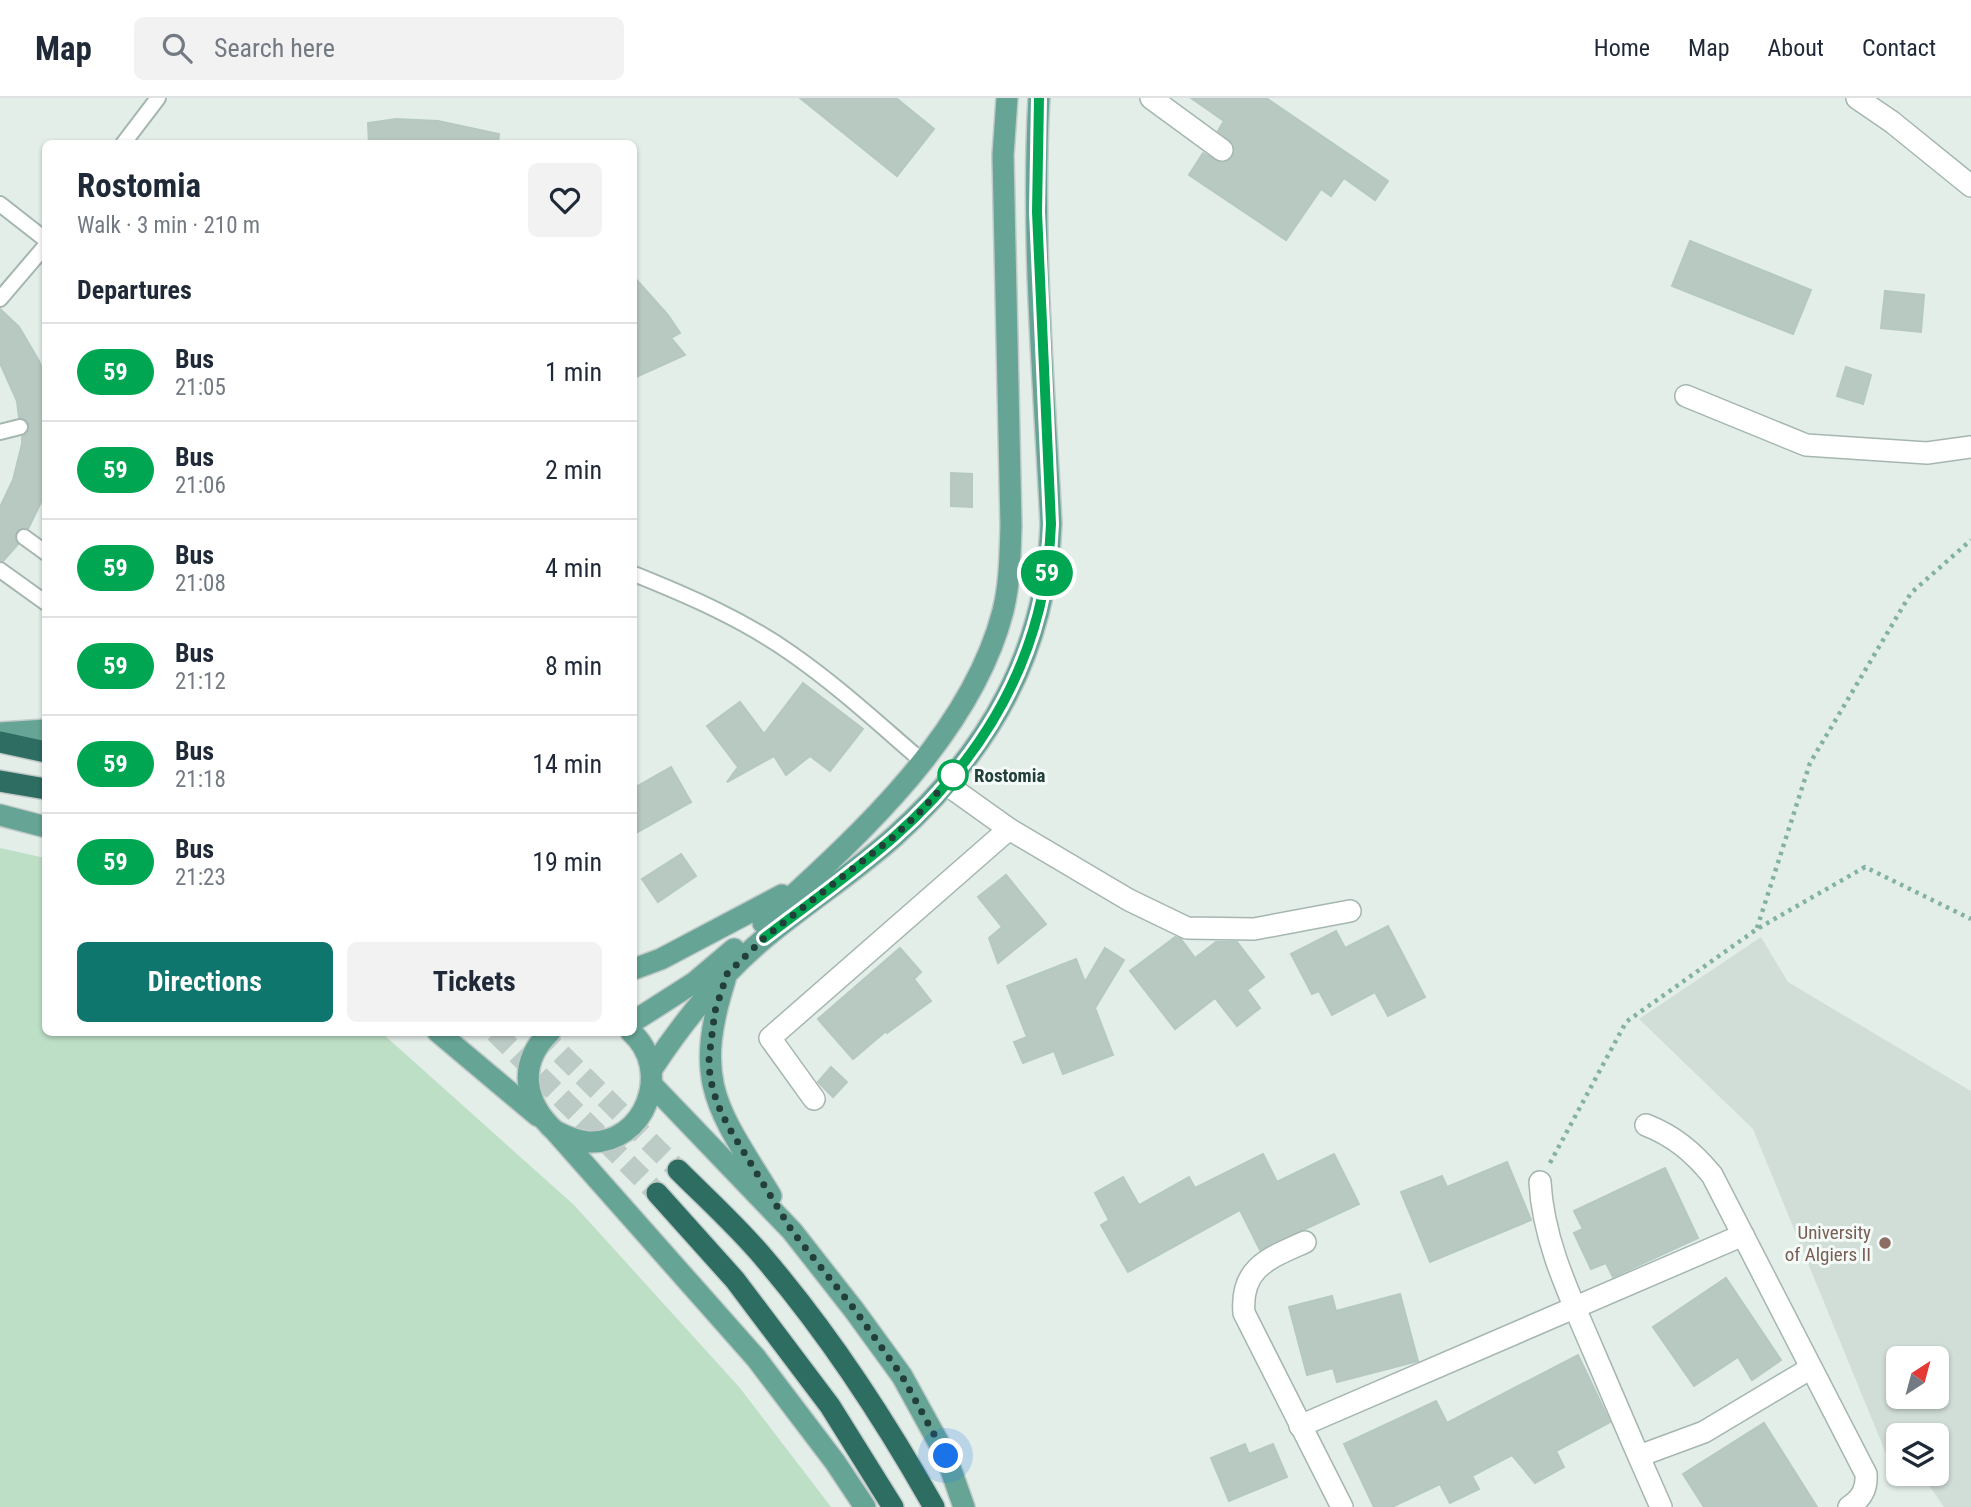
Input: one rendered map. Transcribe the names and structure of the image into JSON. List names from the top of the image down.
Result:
{
  "places": ["Rostomia", "University of Algiers II"],
  "lines": ["bus line 59"],
  "north": "top right",
  "page": {
    "header": "Map",
    "search": "Search here",
    "nav": [
      "Home",
      "Map",
      "About",
      "Contact"
    ],
    "on_map": "59",
    "heading": [
      ["Rostomia", "Walk · 3 min · 210 m"],
      "Departures"
    ],
    "list": [
      {
        "mark": "59",
        "name": "Bus",
        "note": "21:05",
        "value": "1 min"
      },
      {
        "mark": "59",
        "name": "Bus",
        "note": "21:06",
        "value": "2 min"
      },
      {
        "mark": "59",
        "name": "Bus",
        "note": "21:08",
        "value": "4 min"
      },
      {
        "mark": "59",
        "name": "Bus",
        "note": "21:12",
        "value": "8 min"
      },
      {
        "mark": "59",
        "name": "Bus",
        "note": "21:18",
        "value": "14 min"
      },
      {
        "mark": "59",
        "name": "Bus",
        "note": "21:23",
        "value": "19 min"
      }
    ],
    "buttons": ["Directions", "Tickets"]
  }
}
